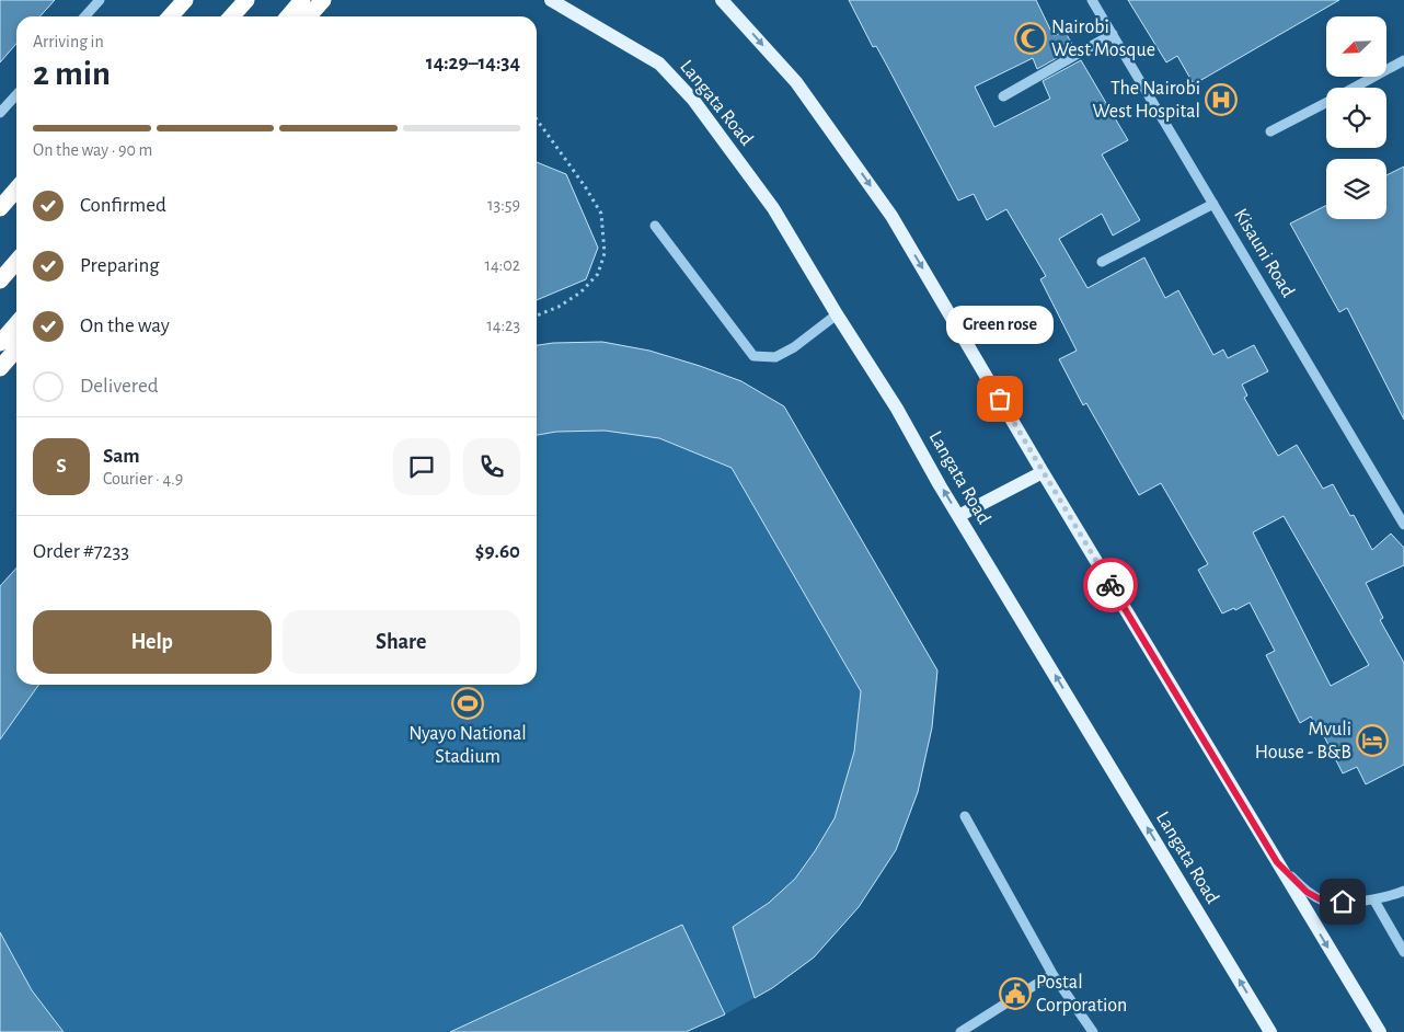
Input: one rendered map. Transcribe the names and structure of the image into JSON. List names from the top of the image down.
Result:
{
  "streets": {
    "main road": ["Langata Road"],
    "street": ["Kisauni Road"]
  },
  "places": {
    "mosque": ["Nairobi West Mosque"],
    "hospital": ["The Nairobi West Hospital"],
    "other": ["Green rose"],
    "sports": ["Nyayo National Stadium"],
    "hotel": ["Mvuli House - B&B"],
    "public building": ["Postal Corporation"]
  },
  "north": "bottom left",
  "page": {
    "heading": ["2 min", "Arriving in", "14:29–14:34"],
    "panel": [
      "Sam",
      "Courier · 4.9",
      "Order #7233",
      "$9.60"
    ],
    "bar": "On the way · 90 m",
    "list": [
      ["Confirmed", "13:59"],
      ["Preparing", "14:02"],
      ["On the way", "14:23"],
      "Delivered"
    ],
    "bubble": "Green rose",
    "round": "S",
    "buttons": ["Help", "Share"]
  }
}
